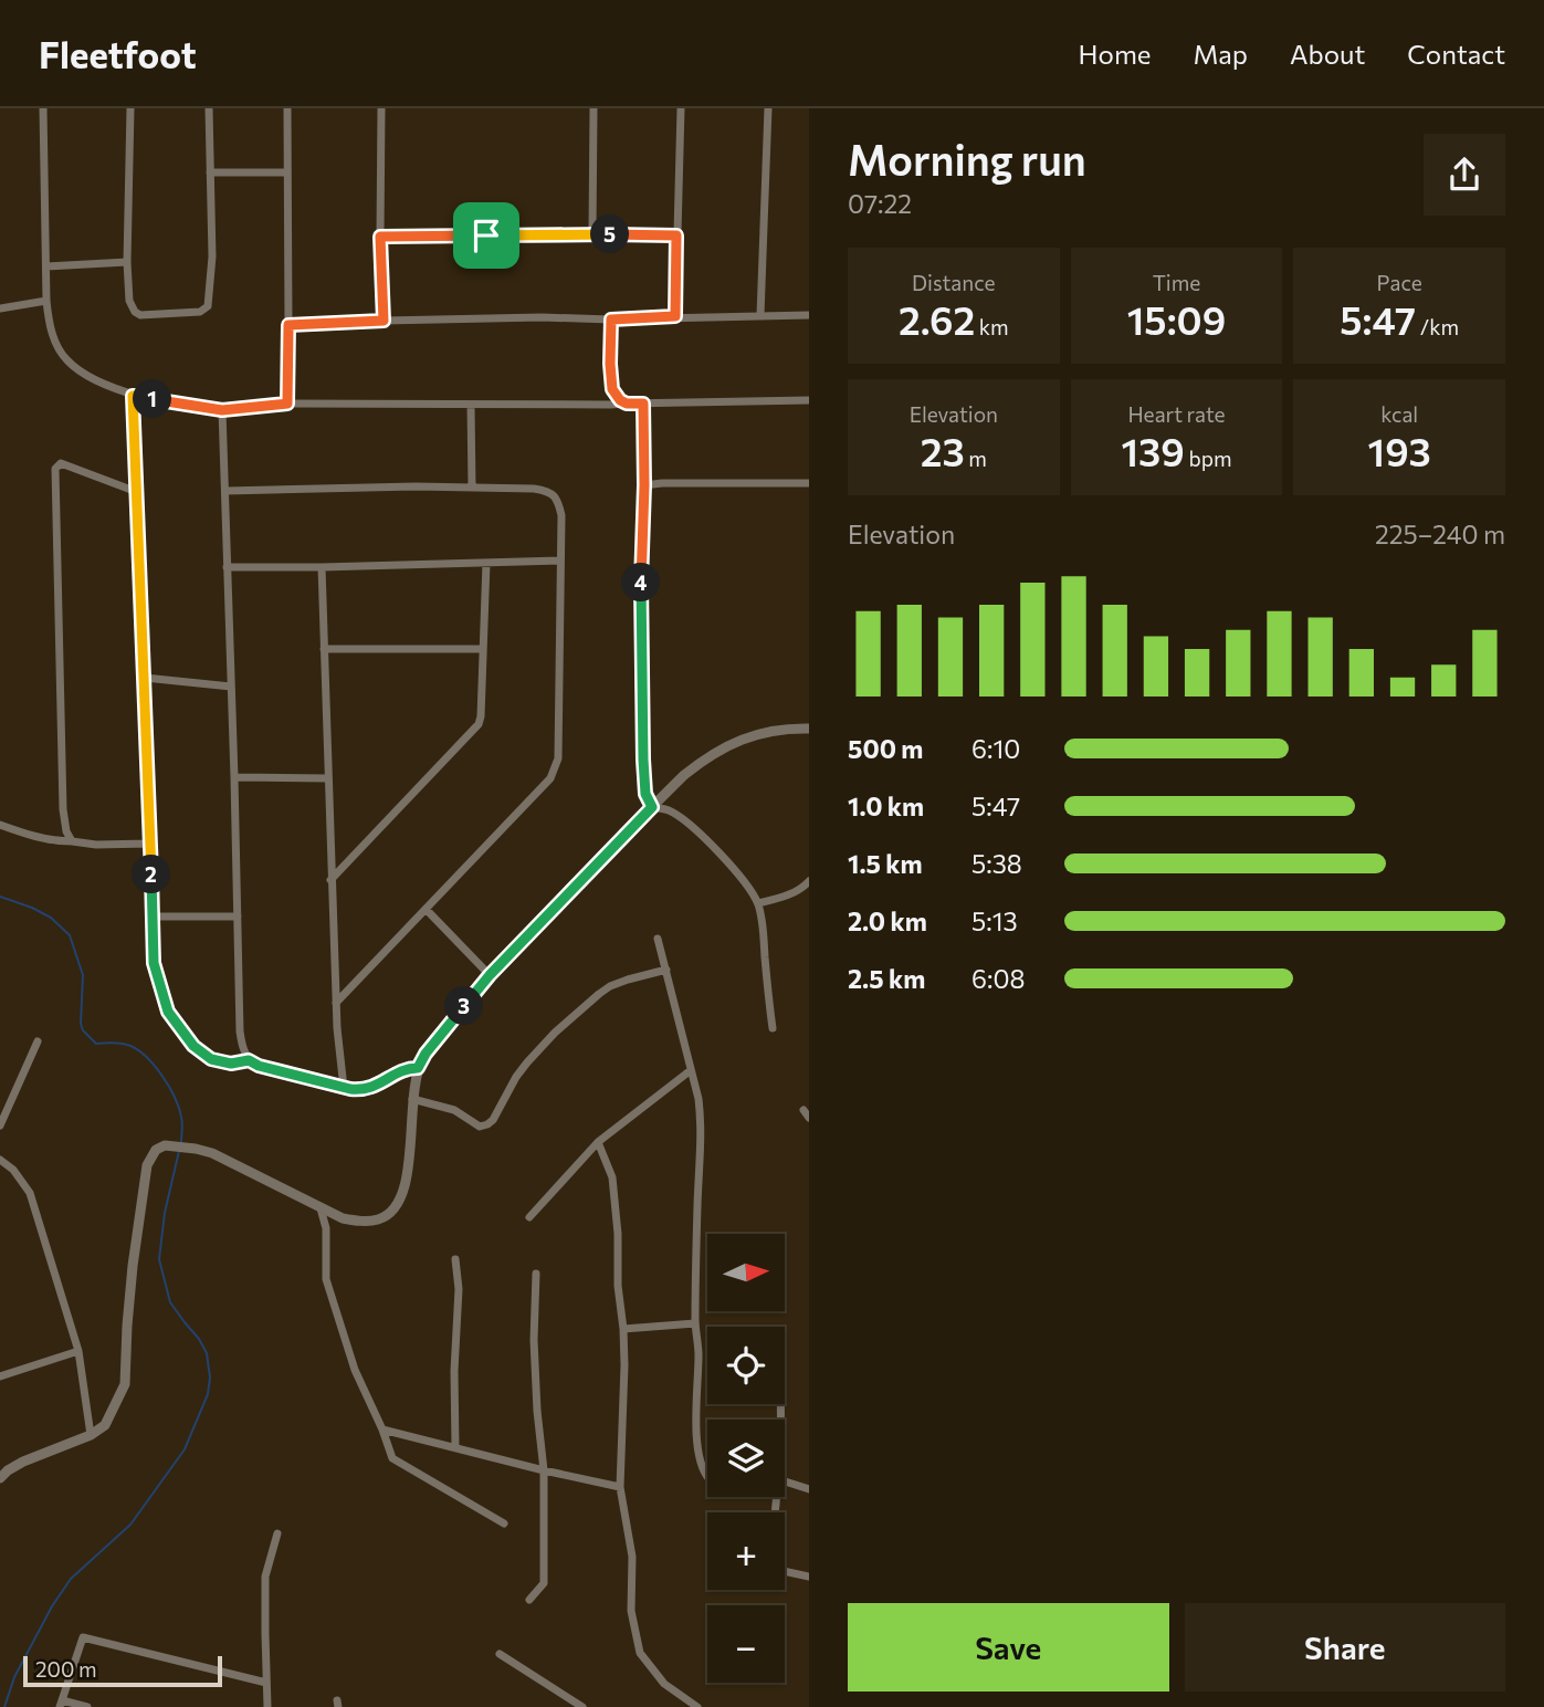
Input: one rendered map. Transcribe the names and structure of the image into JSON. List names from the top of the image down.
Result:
{
  "scale_bar": "200 m",
  "north": "right",
  "page": {
    "header": "Fleetfoot",
    "nav": [
      "Home",
      "Map",
      "About",
      "Contact"
    ],
    "heading": ["Morning run", "07:22"],
    "pins": [
      "5",
      "1",
      "4",
      "2",
      "3"
    ],
    "stats": [
      ["Distance", "2.62 km"],
      ["Time", "15:09"],
      ["Pace", "5:47 /km"],
      ["Elevation", "23 m"],
      ["Heart rate", "139 bpm"],
      ["kcal", "193"]
    ],
    "chart": ["Elevation", "225–240 m"],
    "list": [
      {
        "name": "500 m",
        "note": "6:10"
      },
      {
        "name": "1.0 km",
        "note": "5:47"
      },
      {
        "name": "1.5 km",
        "note": "5:38"
      },
      {
        "name": "2.0 km",
        "note": "5:13"
      },
      {
        "name": "2.5 km",
        "note": "6:08"
      }
    ],
    "map_buttons": ["+", "−"],
    "buttons": ["Save", "Share"],
    "scale": "200 m"
  }
}
